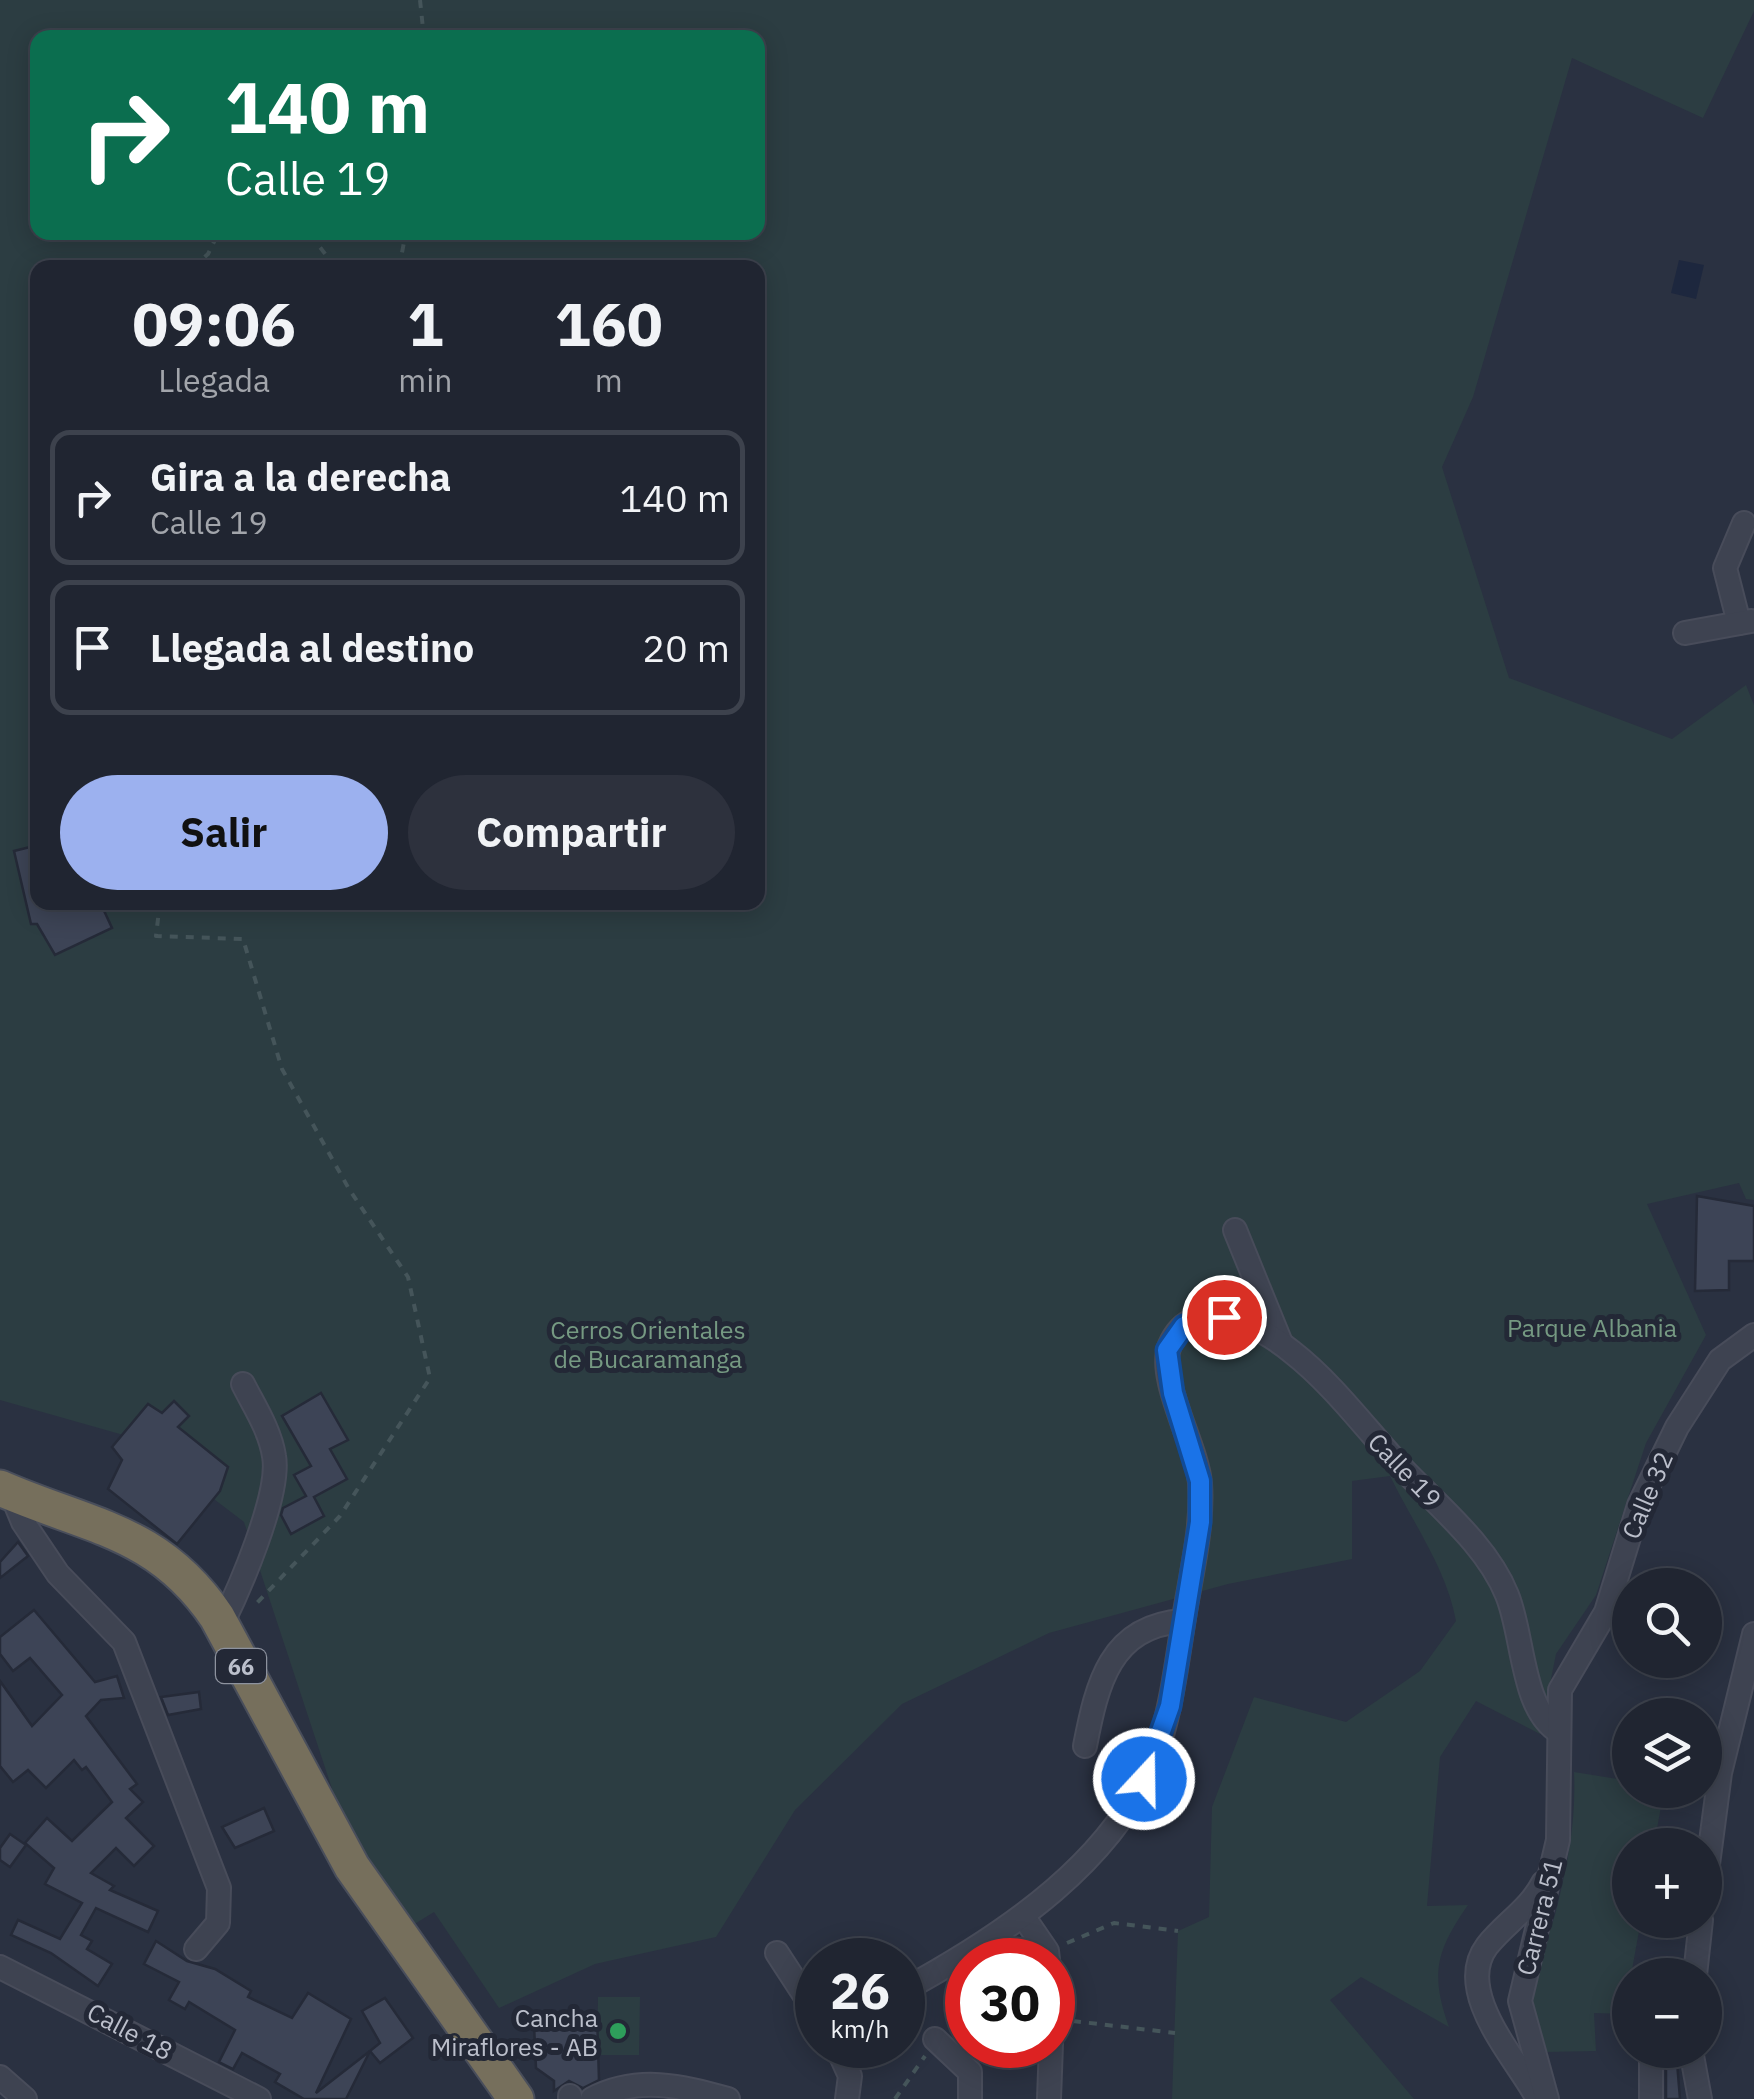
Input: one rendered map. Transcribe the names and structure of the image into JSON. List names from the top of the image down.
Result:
{
  "streets": {
    "highway": ["66"],
    "street": [
      "Calle 19",
      "Calle 32",
      "Carrera 51",
      "Calle 18"
    ]
  },
  "crossings": [
    ["Calle 19", "Calle 32"],
    ["Calle 19", "Carrera 51"],
    ["Calle 32", "Carrera 51"]
  ],
  "parks": ["Parque Albania", "Cerros Orientales de Bucaramanga"],
  "places": ["Cancha Miraflores - AB"],
  "page": {
    "turn": ["140 m", "Calle 19"],
    "eta": [
      "09:06",
      "Llegada",
      "1",
      "min",
      "160",
      "m"
    ],
    "list": [
      {
        "name": "Gira a la derecha",
        "note": "Calle 19",
        "value": "140 m"
      },
      {
        "name": "Llegada al destino",
        "value": "20 m"
      }
    ],
    "buttons": ["Salir", "Compartir"],
    "map_buttons": ["+", "−"],
    "speed": "26 km/h",
    "limit": "30"
  }
}
